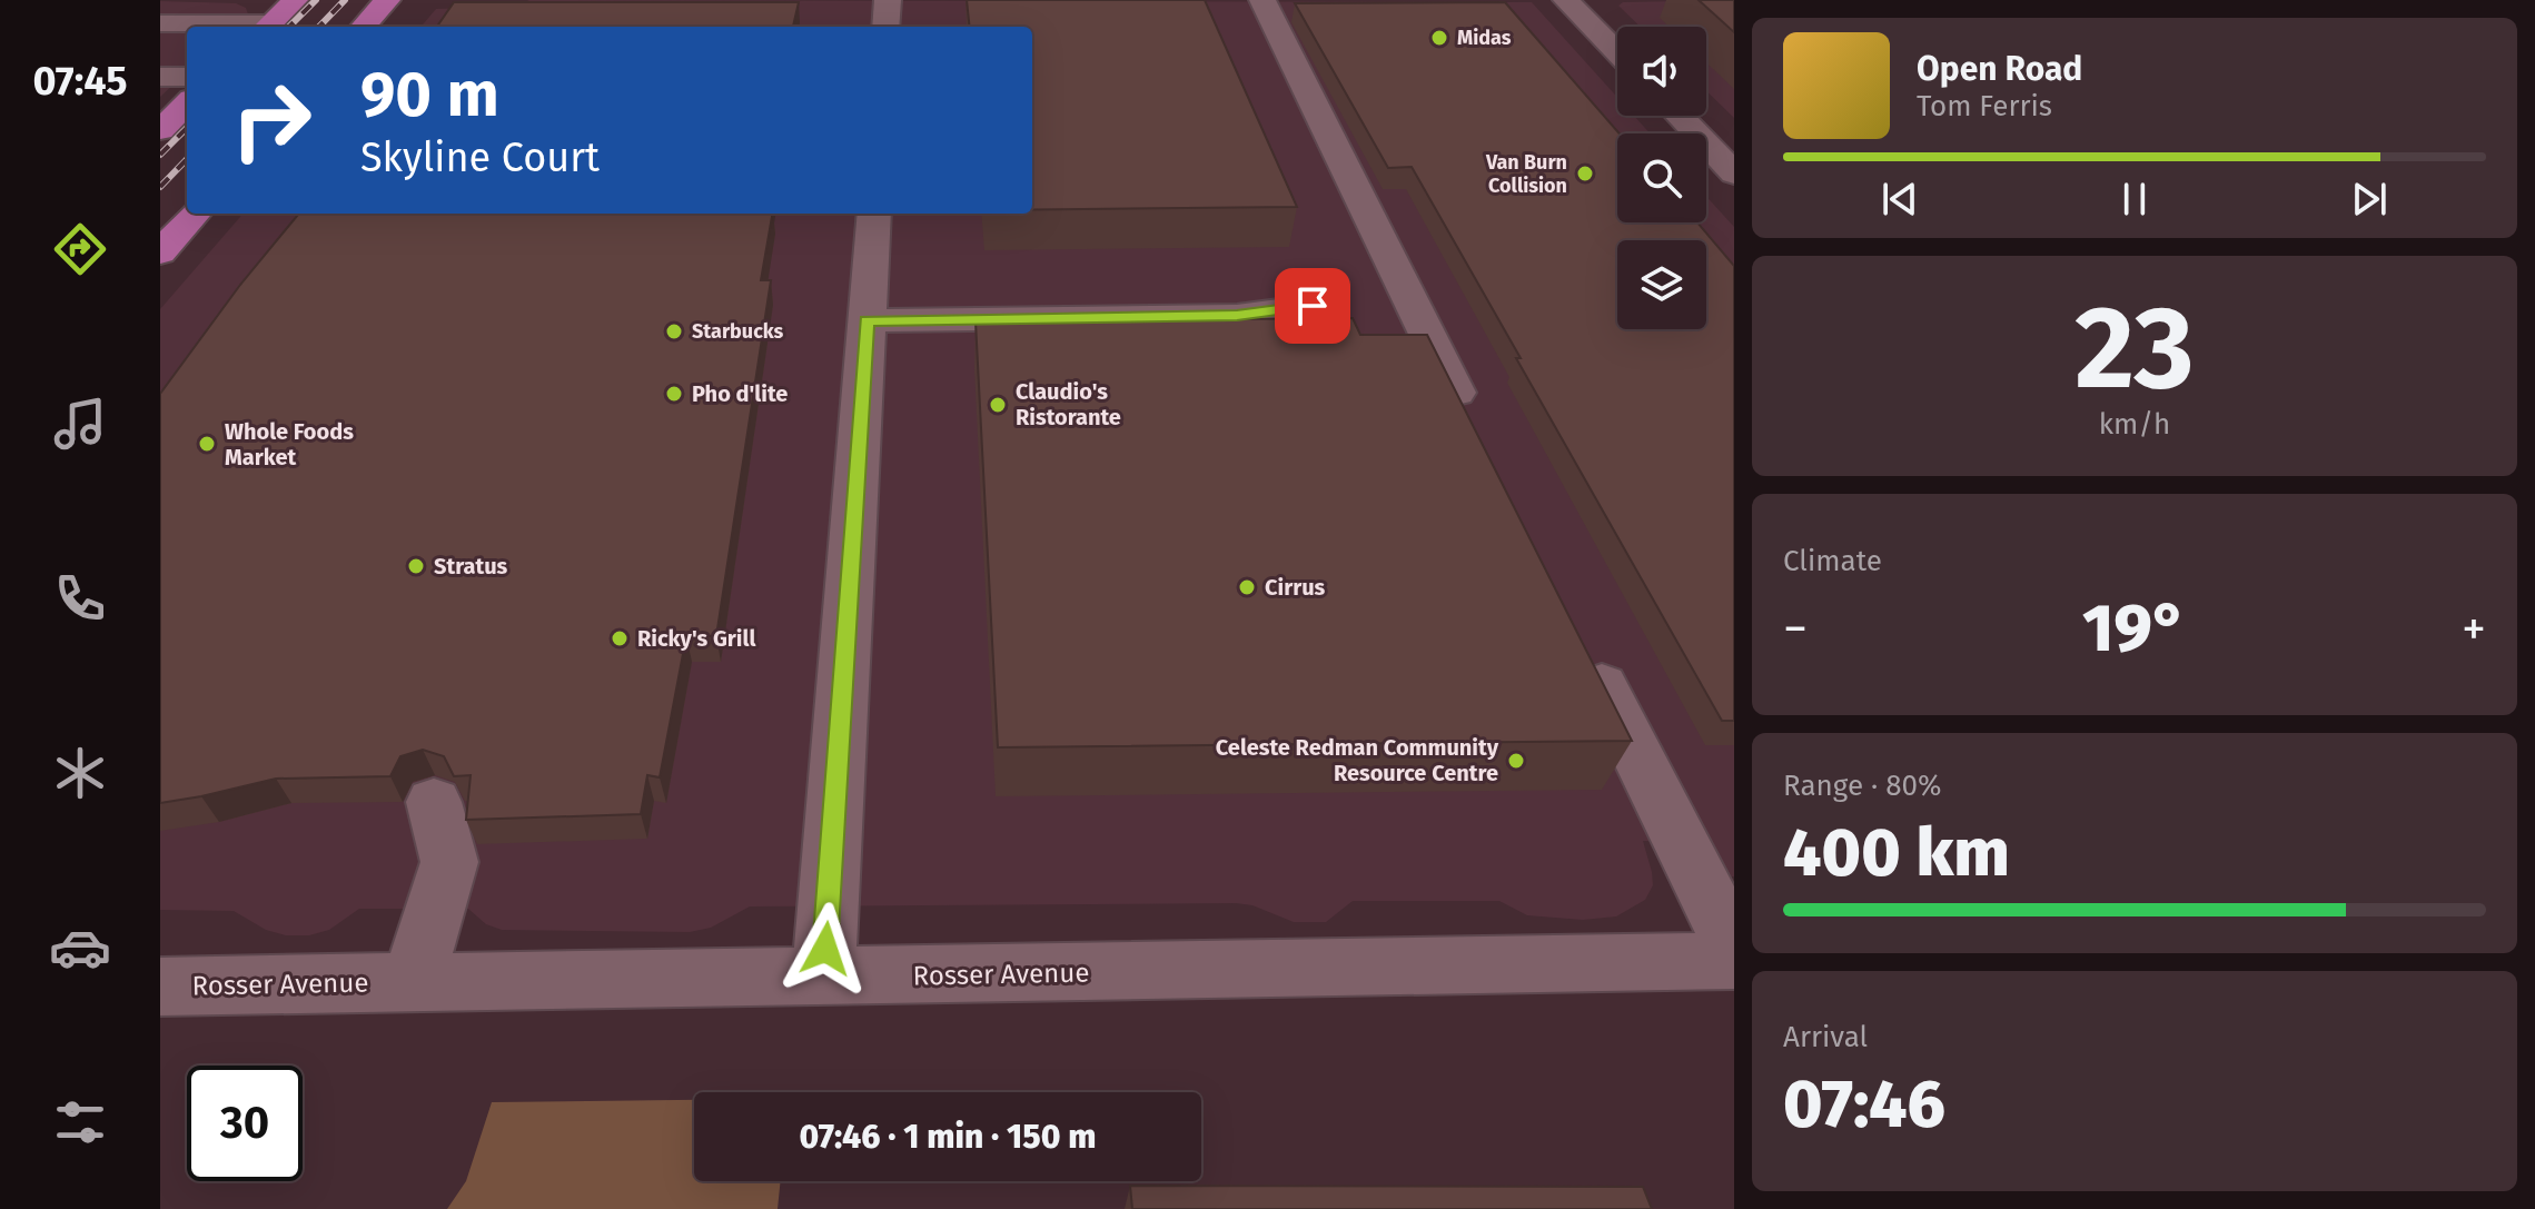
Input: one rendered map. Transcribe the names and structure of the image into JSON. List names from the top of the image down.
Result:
{
  "streets": {
    "street": ["Rosser Avenue"]
  },
  "places": [
    "Midas",
    "Van Burn Collision",
    "Starbucks",
    "Pho d'lite",
    "Claudio's Ristorante",
    "Whole Foods Market",
    "Stratus",
    "Cirrus",
    "Ricky's Grill",
    "Celeste Redman Community Resource Centre"
  ],
  "page": {
    "tabs": "07:45",
    "turn": ["90 m", "Skyline Court"],
    "song": ["Open Road", "Tom Ferris"],
    "tile": [
      ["23", "km/h"],
      "Climate",
      ["Range · 80%", "400 km"],
      ["Arrival", "07:46"]
    ],
    "heat": ["−", "19°", "+"],
    "limit": "30",
    "trip": "07:46 · 1 min · 150 m"
  }
}
